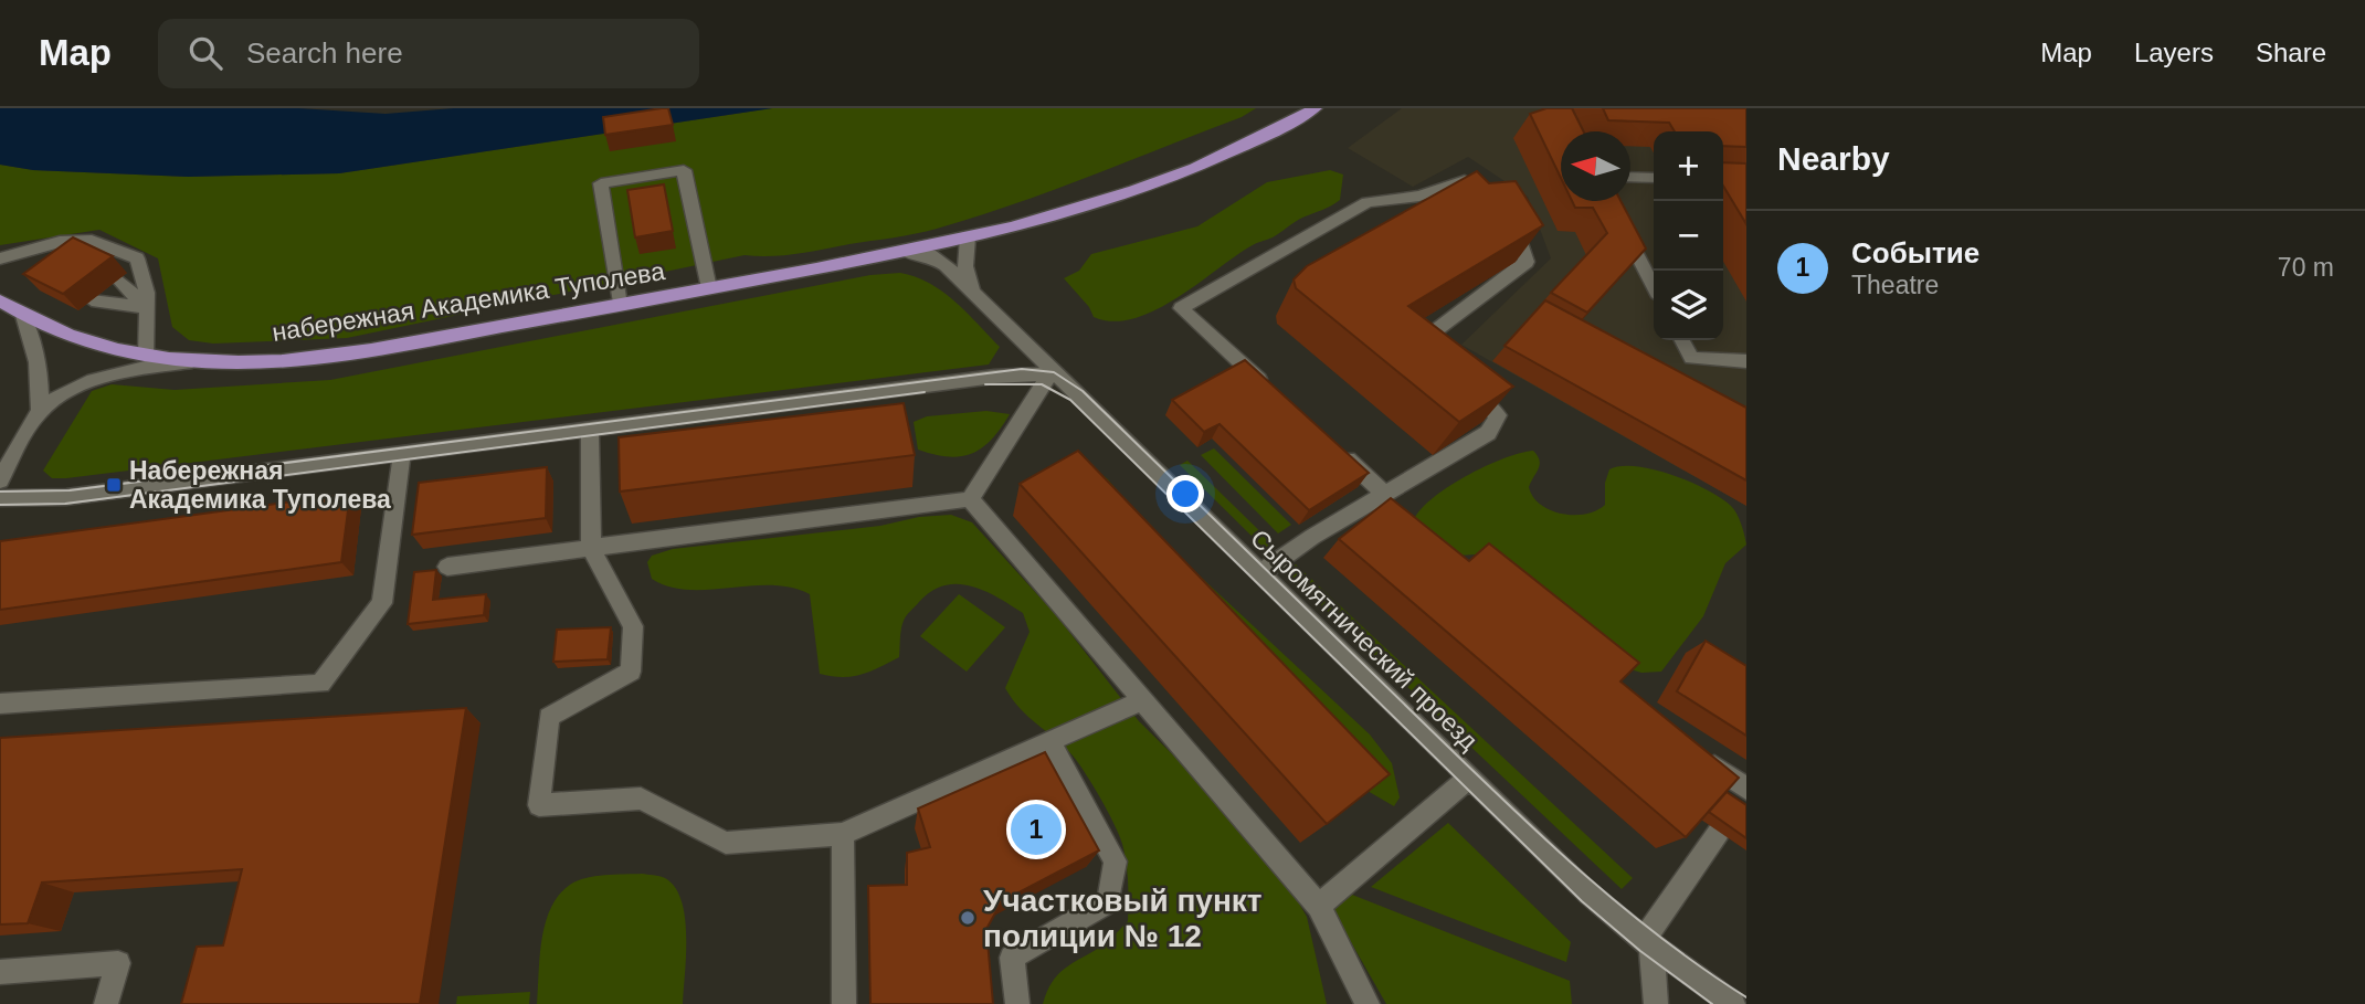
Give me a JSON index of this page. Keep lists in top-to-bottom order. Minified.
{"streets":{"main road":["набережная Академика Туполева"],"street":["Сыромятнический проезд"]},"crossings":[["набережная Академика Туполева","Сыромятнический проезд"]],"places":{"transit":["Набережная Академика Туполева"],"other":["Участковый пункт полиции № 12"]},"north":"left","page":{"header":"Map","search":"Search here","nav":["Map","Layers","Share"],"heading":"Nearby","map_buttons":["+","−"],"list":[{"mark":"1","name":"Событие","note":"Theatre","value":"70 m"}],"pins":"1"}}
